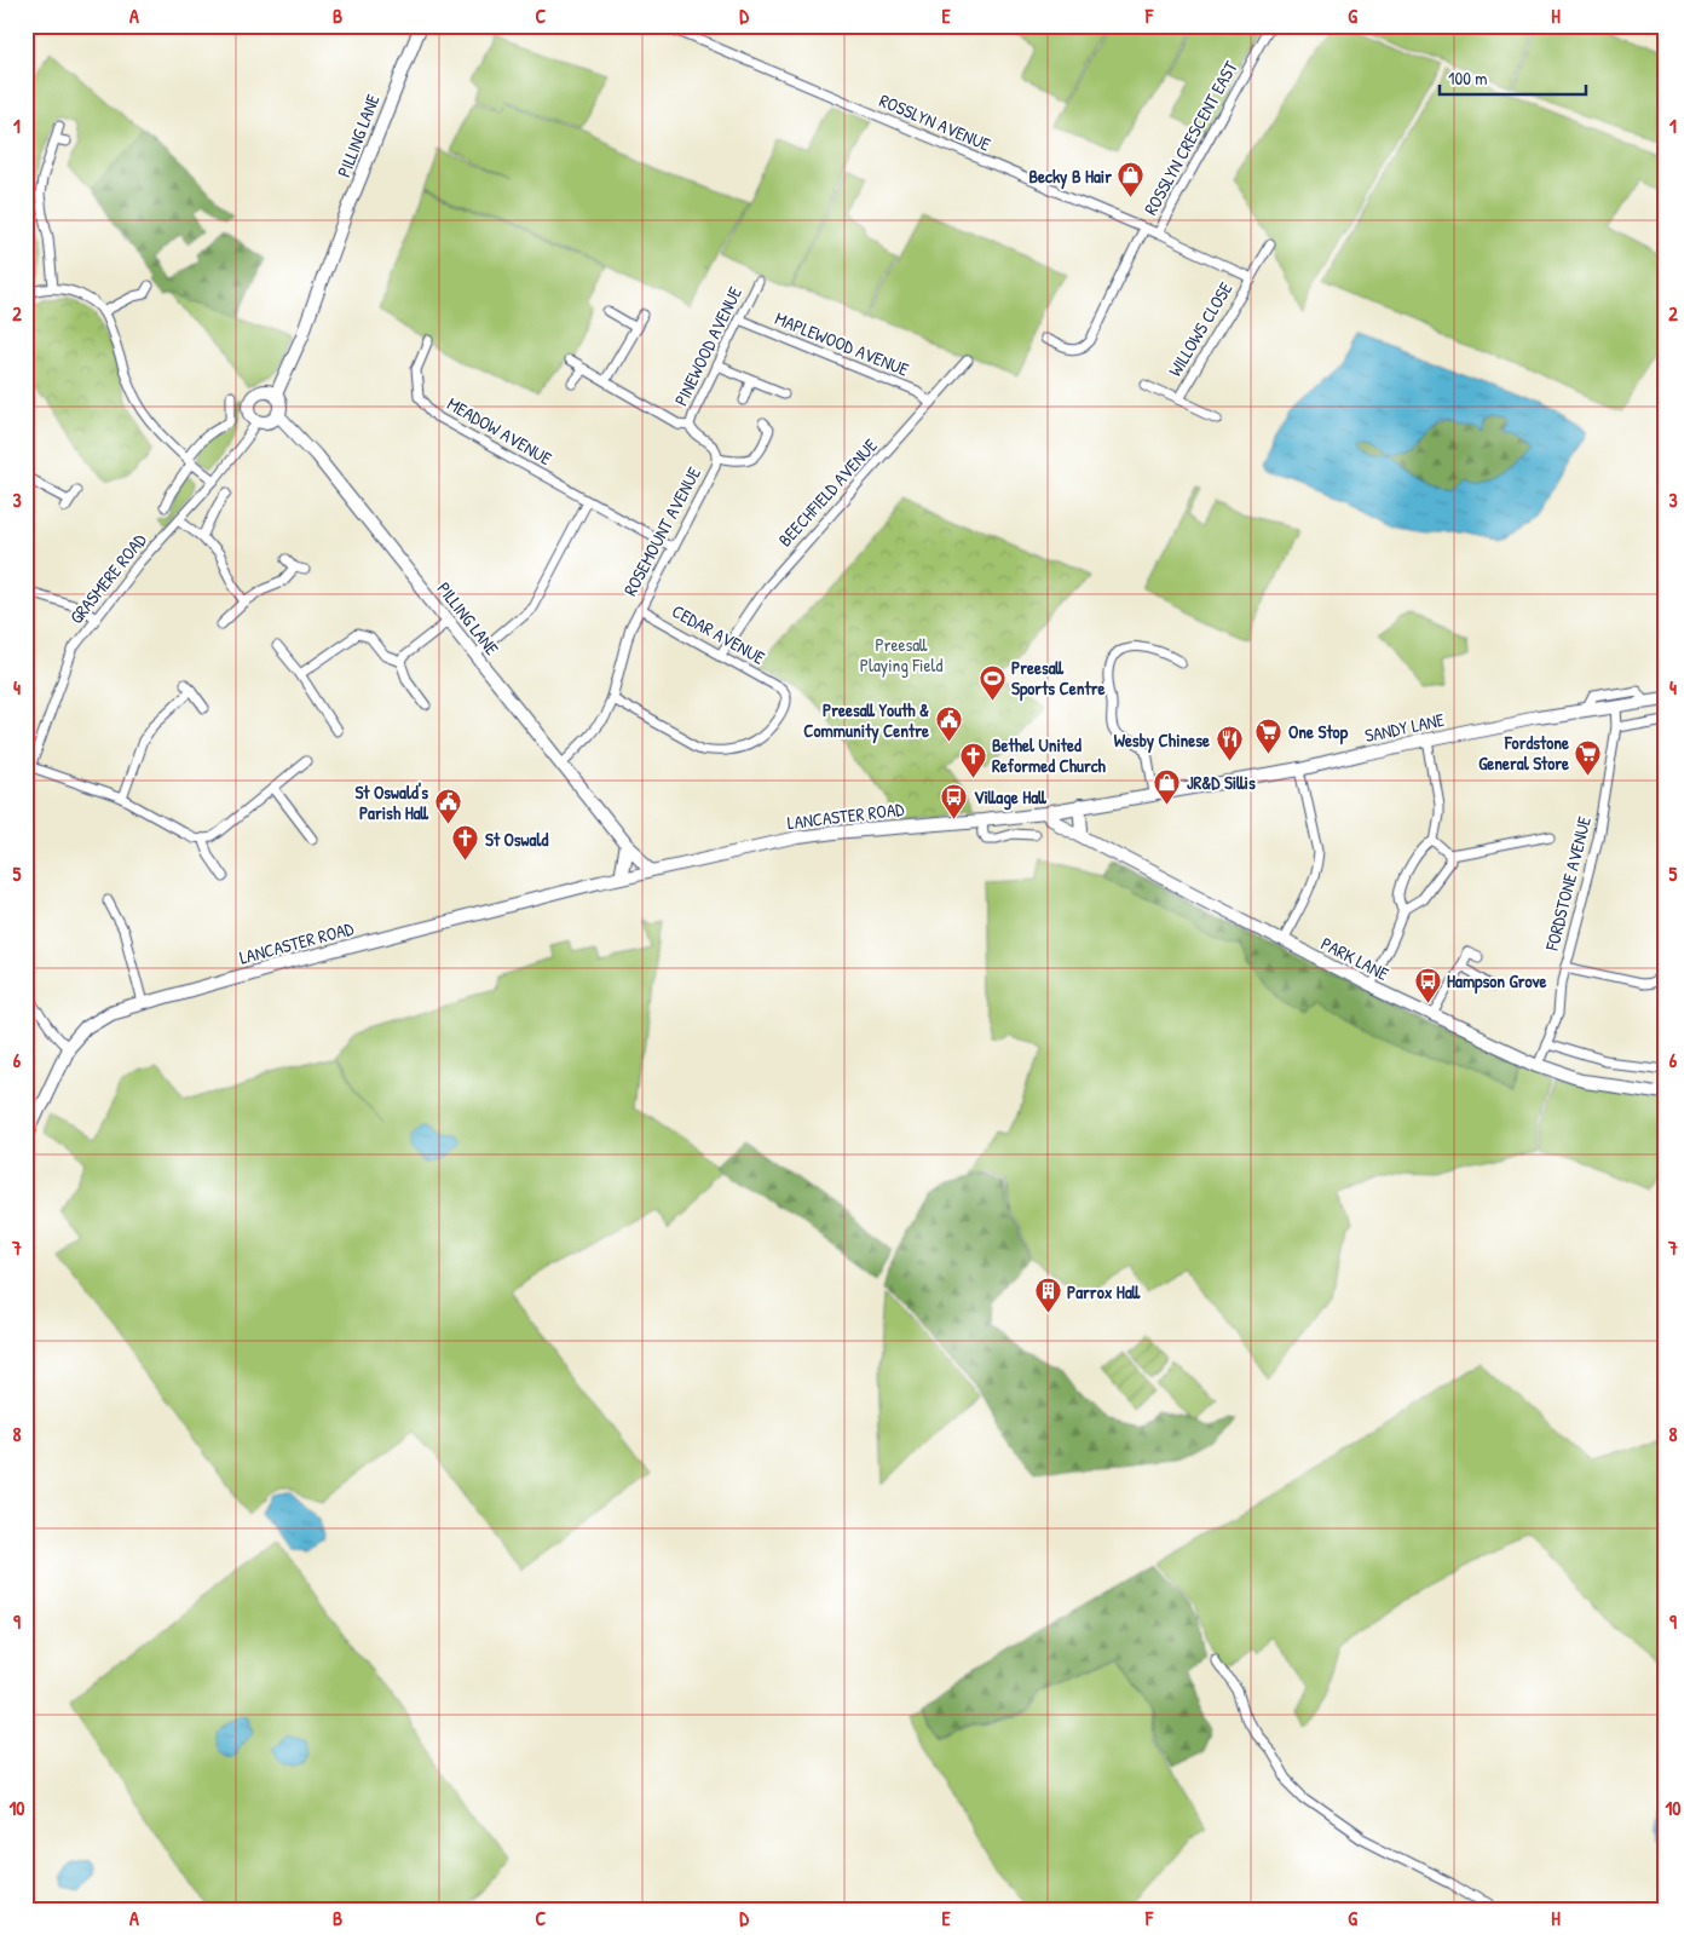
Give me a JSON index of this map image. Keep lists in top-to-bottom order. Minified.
{"streets":{"main road":["PILLING LANE","SANDY LANE","LANCASTER ROAD","PARK LANE"],"street":["ROSSLYN AVENUE","ROSSLYN CRESCENT EAST","WILLOWS CLOSE","MAPLEWOOD AVENUE","PINEWOOD AVENUE","MEADOW AVENUE","BEECHFIELD AVENUE","ROSEMOUNT AVENUE","GRASMERE ROAD","CEDAR AVENUE","FORDSTONE AVENUE"]},"crossings":[["ROSSLYN AVENUE","ROSSLYN CRESCENT EAST"],["ROSSLYN AVENUE","WILLOWS CLOSE"],["PILLING LANE","ROSEMOUNT AVENUE"],["PILLING LANE","GRASMERE ROAD"],["PILLING LANE","LANCASTER ROAD"],["MAPLEWOOD AVENUE","PINEWOOD AVENUE"],["MAPLEWOOD AVENUE","BEECHFIELD AVENUE"],["PINEWOOD AVENUE","ROSEMOUNT AVENUE"],["MEADOW AVENUE","ROSEMOUNT AVENUE"],["BEECHFIELD AVENUE","CEDAR AVENUE"],["ROSEMOUNT AVENUE","CEDAR AVENUE"],["SANDY LANE","LANCASTER ROAD"],["SANDY LANE","FORDSTONE AVENUE"],["SANDY LANE","PARK LANE"],["LANCASTER ROAD","PARK LANE"],["FORDSTONE AVENUE","PARK LANE"]],"parks":["Preesall Playing Field"],"places":{"shop":["Becky B Hair","JR&D Sillis"],"sports":["Preesall Sports Centre"],"public building":["Preesall Youth & Community Centre","St Oswald's Parish Hall"],"supermarket":["One Stop","Fordstone General Store"],"restaurant":["Wesby Chinese"],"church":["Bethel United Reformed Church","St Oswald"],"bus stop":["Village Hall","Hampson Grove"],"building":["Parrox Hall"]},"scale_bar":"100 m","grid":{"columns":["A","B","C","D","E","F","G","H"],"rows":["1","2","3","4","5","6","7","8","9","10"]}}
